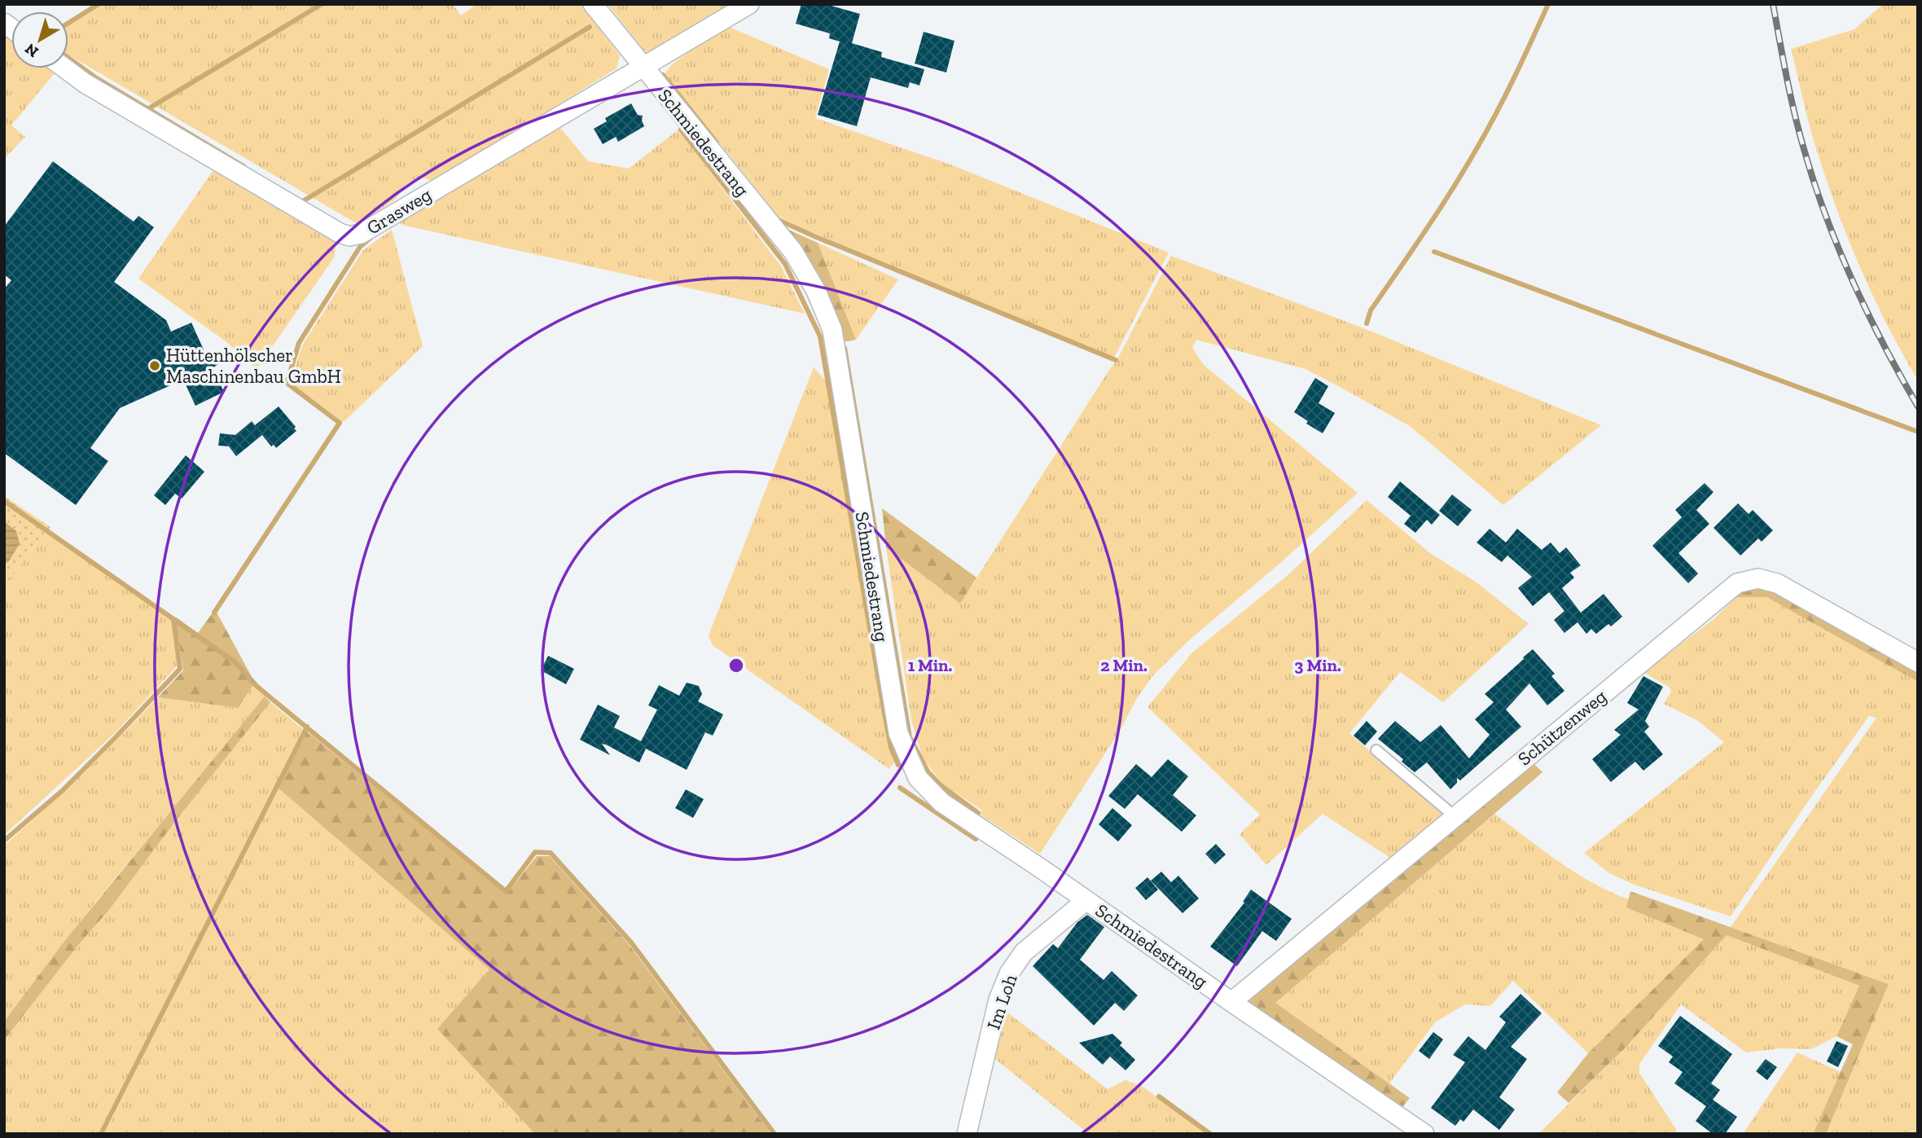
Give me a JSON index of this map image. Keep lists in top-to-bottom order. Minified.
{"streets":{"street":["Schmiedestrang","Grasweg","Schützenweg","Im Loh"]},"crossings":[["Schmiedestrang","Grasweg"],["Schmiedestrang","Schützenweg"],["Schmiedestrang","Im Loh"]],"places":["Hüttenhölscher Maschinenbau GmbH"],"north":"bottom left","rings":["1 Min.","2 Min.","3 Min."]}
